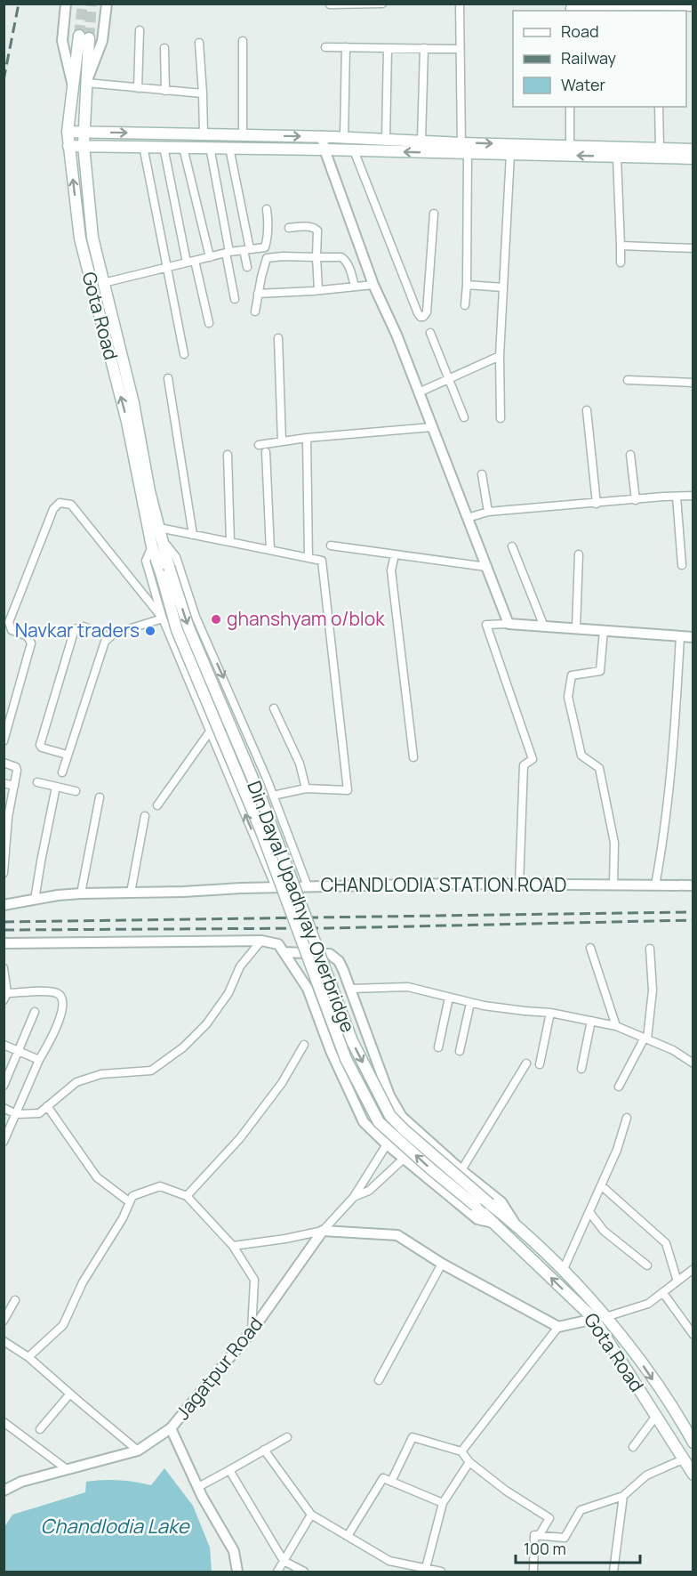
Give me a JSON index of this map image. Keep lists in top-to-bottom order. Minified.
{"streets":{"main road":["Gota Road","Din Dayal Upadhyay Overbridge"],"street":["CHANDLODIA STATION ROAD","Jagatpur Road"]},"crossings":[["Gota Road","Din Dayal Upadhyay Overbridge"]],"water":["Chandlodia Lake"],"places":["ghanshyam o/blok","Navkar traders"],"legend":["Road","Railway","Water"],"scale_bar":"100 m"}
